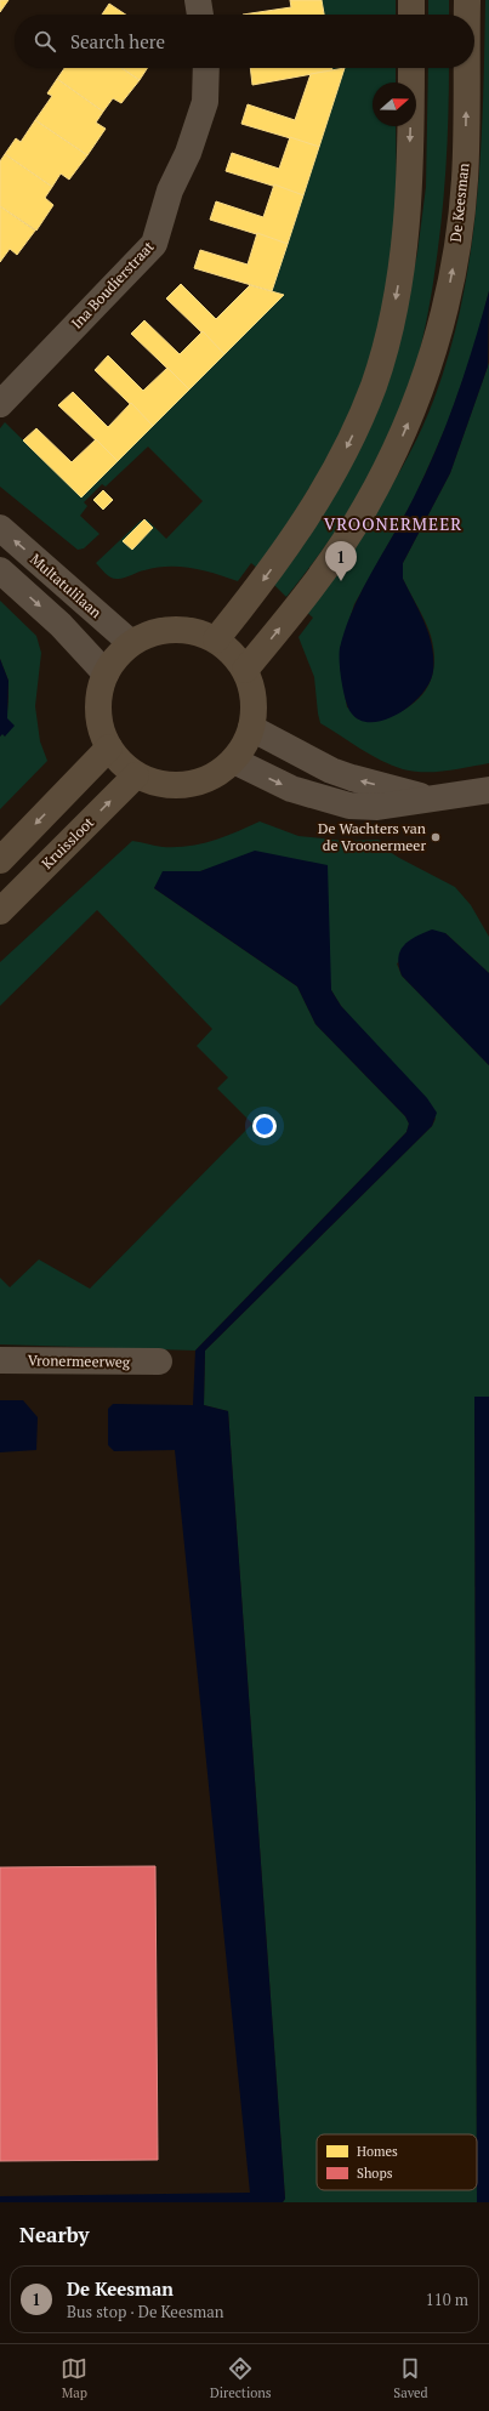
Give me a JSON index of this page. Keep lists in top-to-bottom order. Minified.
{"streets":{"street":["De Keesman","Ina Boudierstraat","Multatulilaan","Kruissloot","Vronermeerweg"]},"crossings":[["De Keesman","Multatulilaan"],["De Keesman","Kruissloot"],["Multatulilaan","Kruissloot"]],"districts":["VROONERMEER"],"places":["De Wachters van de Vroonermeer"],"legend":["Homes","Shops"],"north":"right","page":{"search":"Search here","pins":"1","heading":"Nearby","list":[{"mark":"1","name":"De Keesman","note":"Bus stop · De Keesman","value":"110 m"}],"nav":["Map","Directions","Saved"]}}
